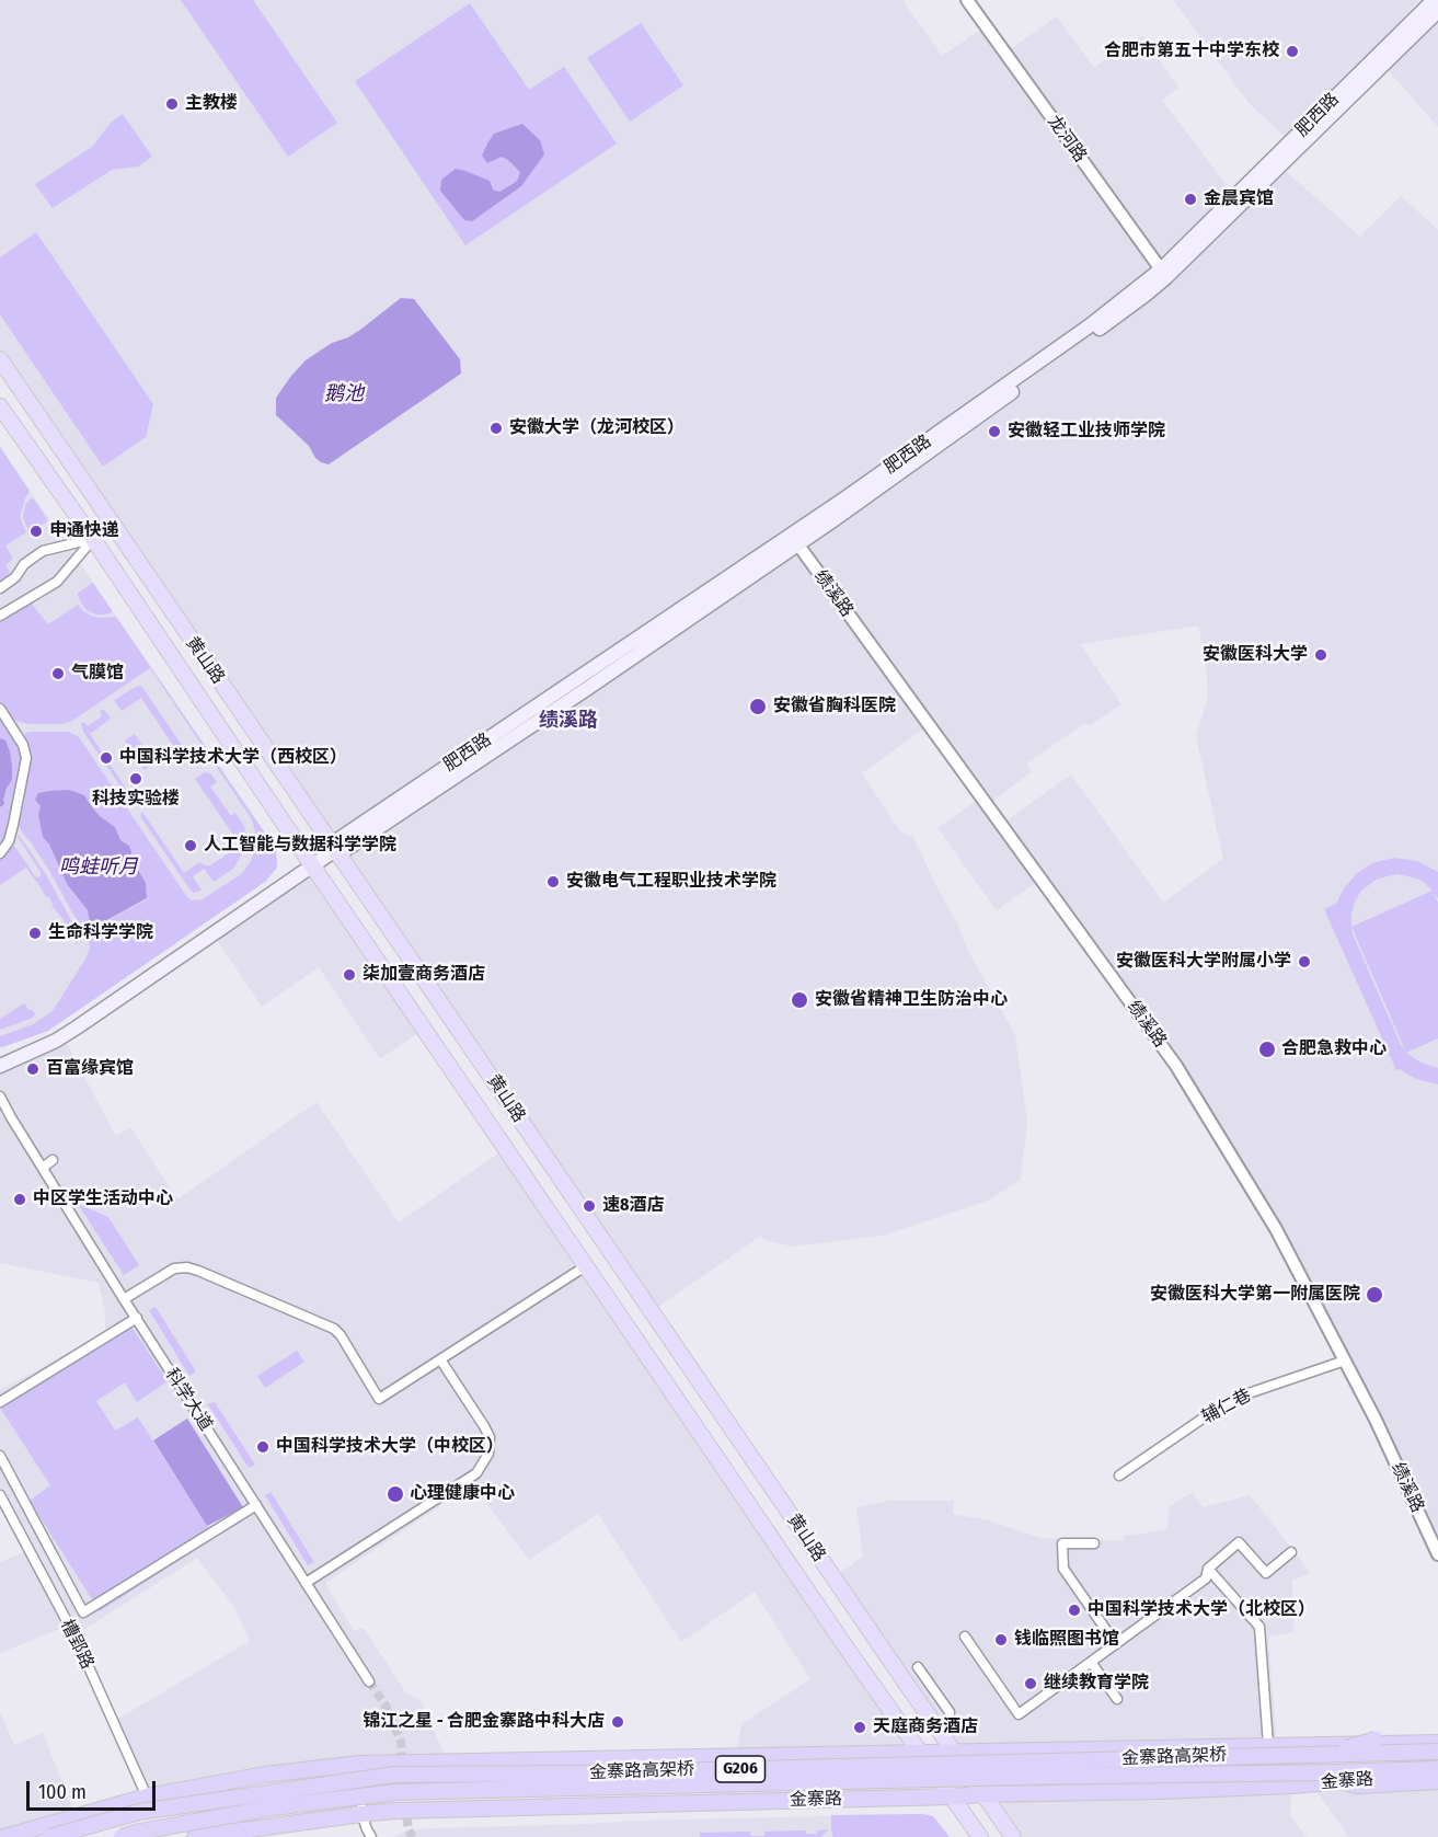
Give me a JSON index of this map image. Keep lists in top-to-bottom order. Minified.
{"streets":{"highway":["金寨路高架桥","G206","金寨路"],"main road":["肥西路","黄山路"],"street":["龙河路","绩溪路","科学大道","辅仁巷","槽郢路"]},"crossings":[["肥西路","龙河路"],["肥西路","绩溪路"],["肥西路","黄山路"],["绩溪路","辅仁巷"],["黄山路","金寨路"]],"districts":["绩溪路"],"water":["鹅池","鸣蛙听月"],"places":["合肥市第五十中学东校","主教楼","金晨宾馆","安徽大学（龙河校区）","安徽轻工业技师学院","申通快递","安徽医科大学","气膜馆","安徽省胸科医院","中国科学技术大学（西校区）","科技实验楼","人工智能与数据科学学院","安徽电气工程职业技术学院","生命科学学院","安徽医科大学附属小学","柒加壹商务酒店","安徽省精神卫生防治中心","合肥急救中心","百富缘宾馆","中区学生活动中心","速8酒店","安徽医科大学第一附属医院","中国科学技术大学（中校区）","心理健康中心","中国科学技术大学（北校区）","钱临照图书馆","继续教育学院","锦江之星 - 合肥金寨路中科大店","天庭商务酒店"],"scale_bar":"100 m"}
